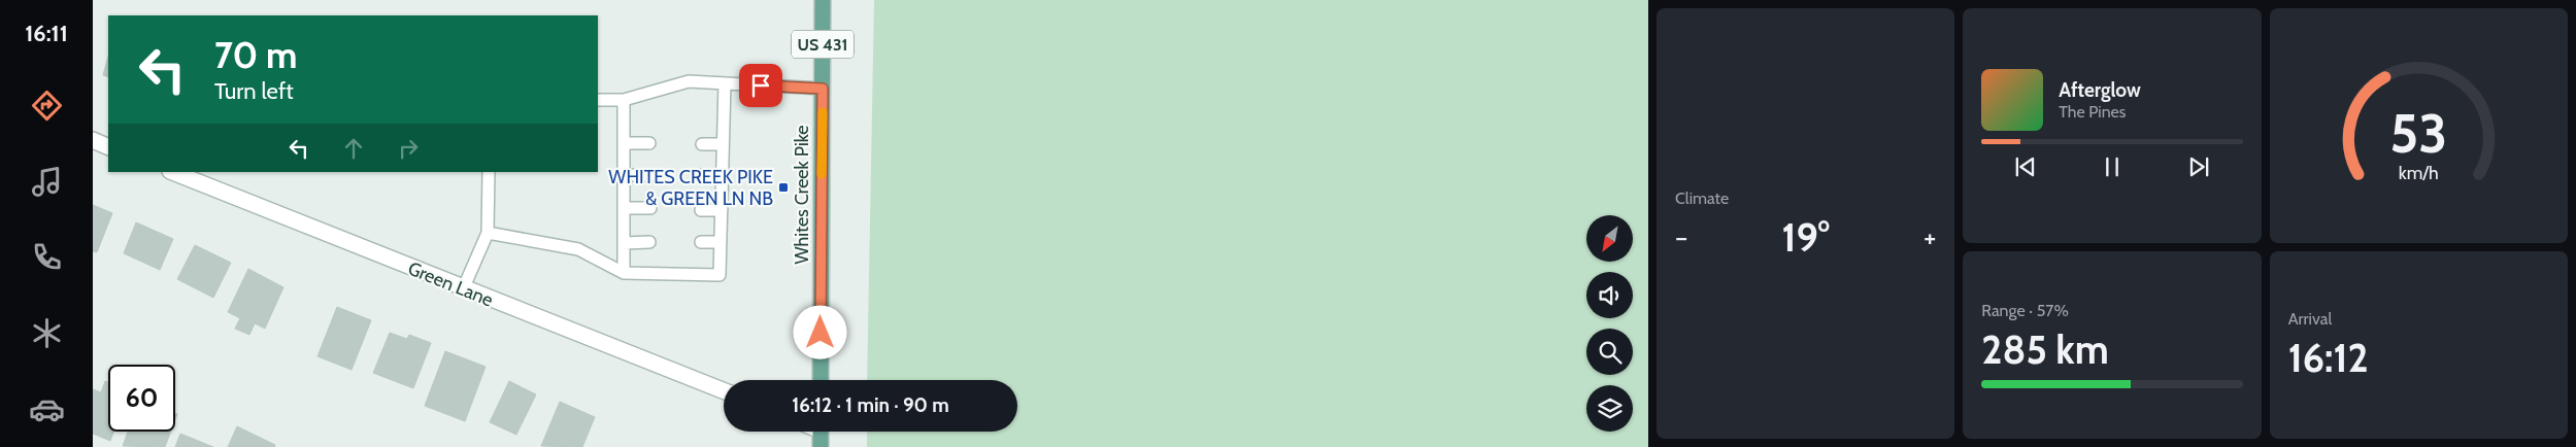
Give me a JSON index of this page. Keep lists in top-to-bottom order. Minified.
{"streets":{"main road":["US 431","Whites Creek Pike"],"street":["Green Lane"]},"places":{"transit":["WHITES CREEK PIKE & GREEN LN NB"]},"north":"bottom left","page":{"tabs":"16:11","tile":["Climate",["Range · 57%","285 km"],["Arrival","16:12"]],"turn":["70 m","Turn left"],"song":["Afterglow","The Pines"],"heat":["−","19°","+"],"limit":"60","trip":"16:12 · 1 min · 90 m","gauge":["53","km/h"]}}
